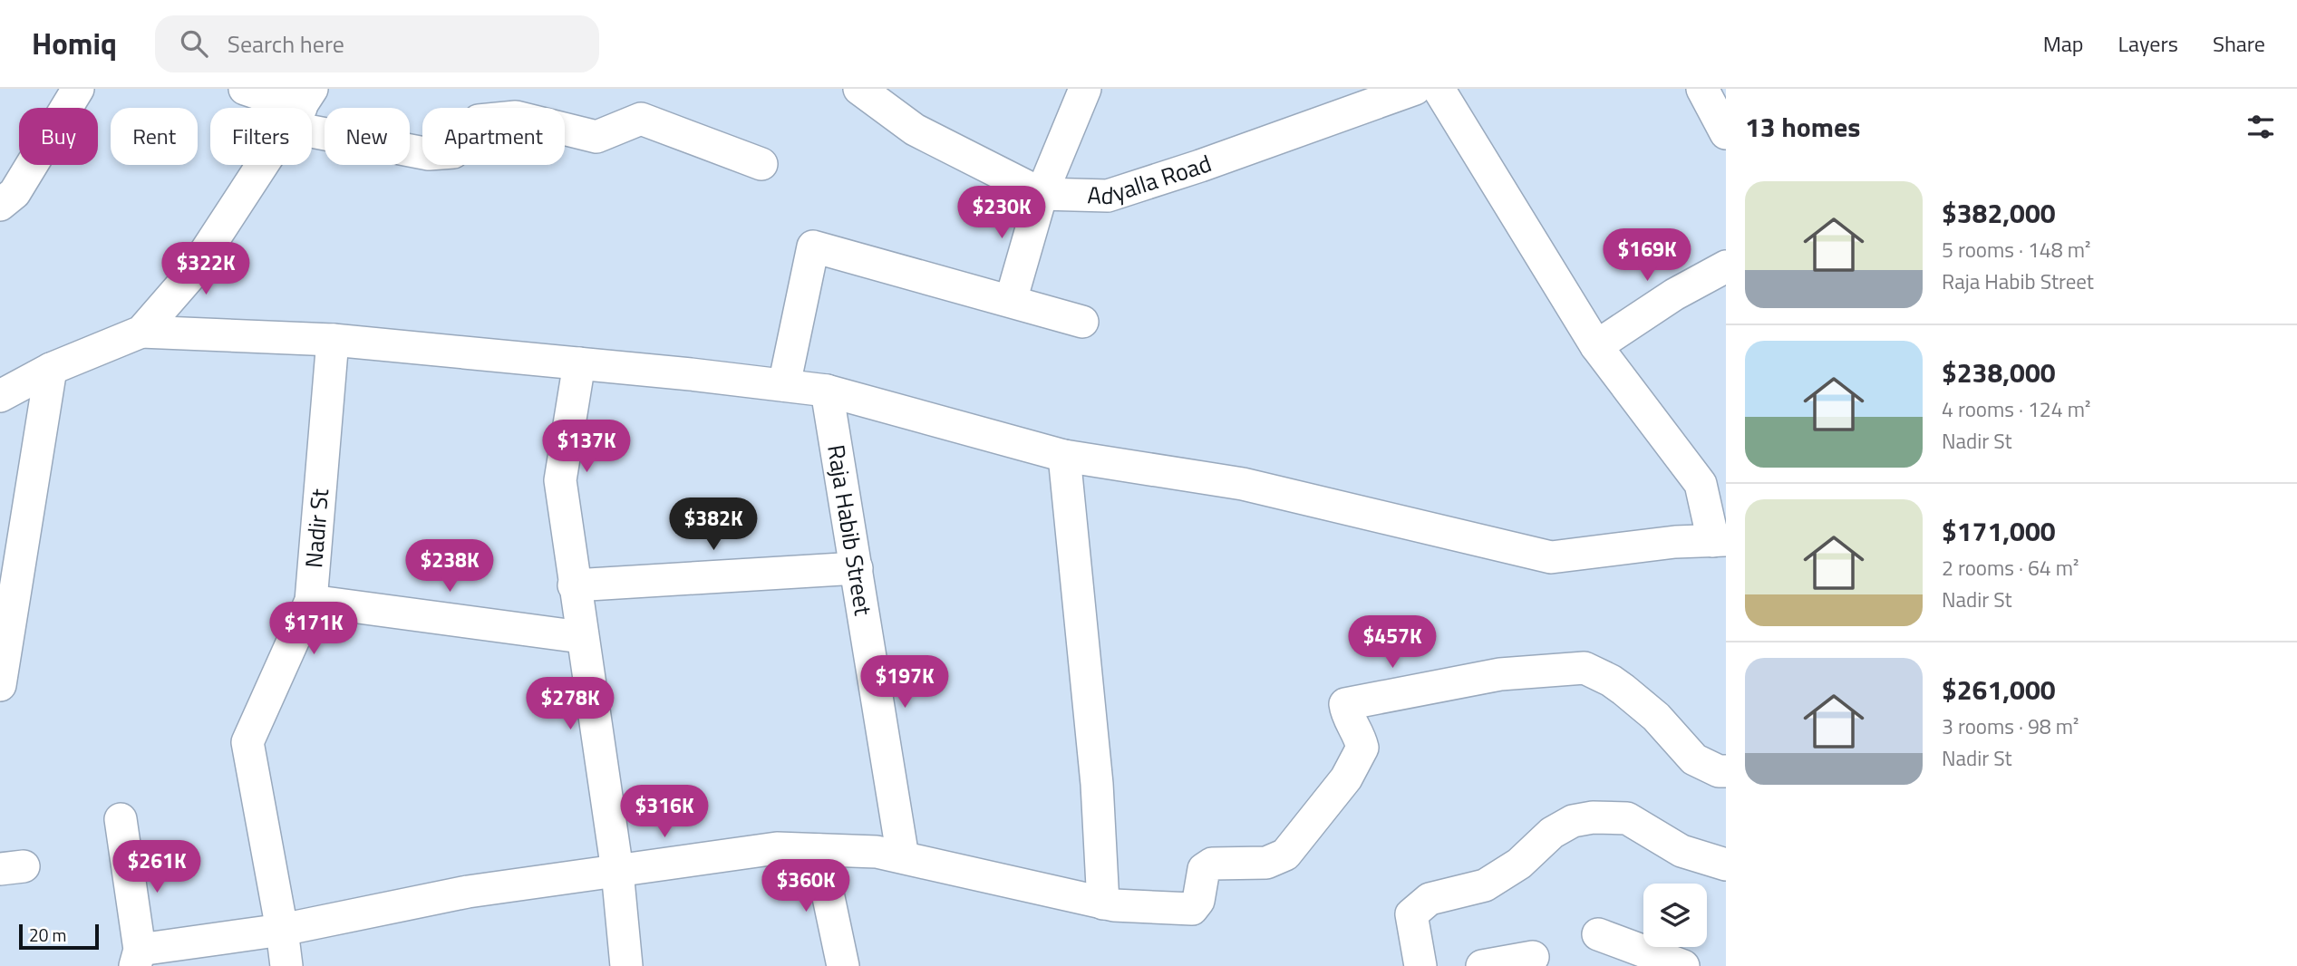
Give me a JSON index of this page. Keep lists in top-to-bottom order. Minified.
{"streets":{"street":["Adyalla Road","Nadir St","Raja Habib Street"]},"scale_bar":"20 m","page":{"header":"Homiq","search":"Search here","nav":["Map","Layers","Share"],"heading":"13 homes","chip":["Buy","Rent","Filters","New","Apartment"],"list":[{"name":"$382,000","note":"5 rooms · 148 m² · Raja Habib Street"},{"name":"$238,000","note":"4 rooms · 124 m² · Nadir St"},{"name":"$171,000","note":"2 rooms · 64 m² · Nadir St"},{"name":"$261,000","note":"3 rooms · 98 m² · Nadir St"}],"price":["$230K","$169K","$322K","$137K","$382K","$238K","$171K","$457K","$197K","$278K","$316K","$261K","$360K"],"scale":"20 m"}}
